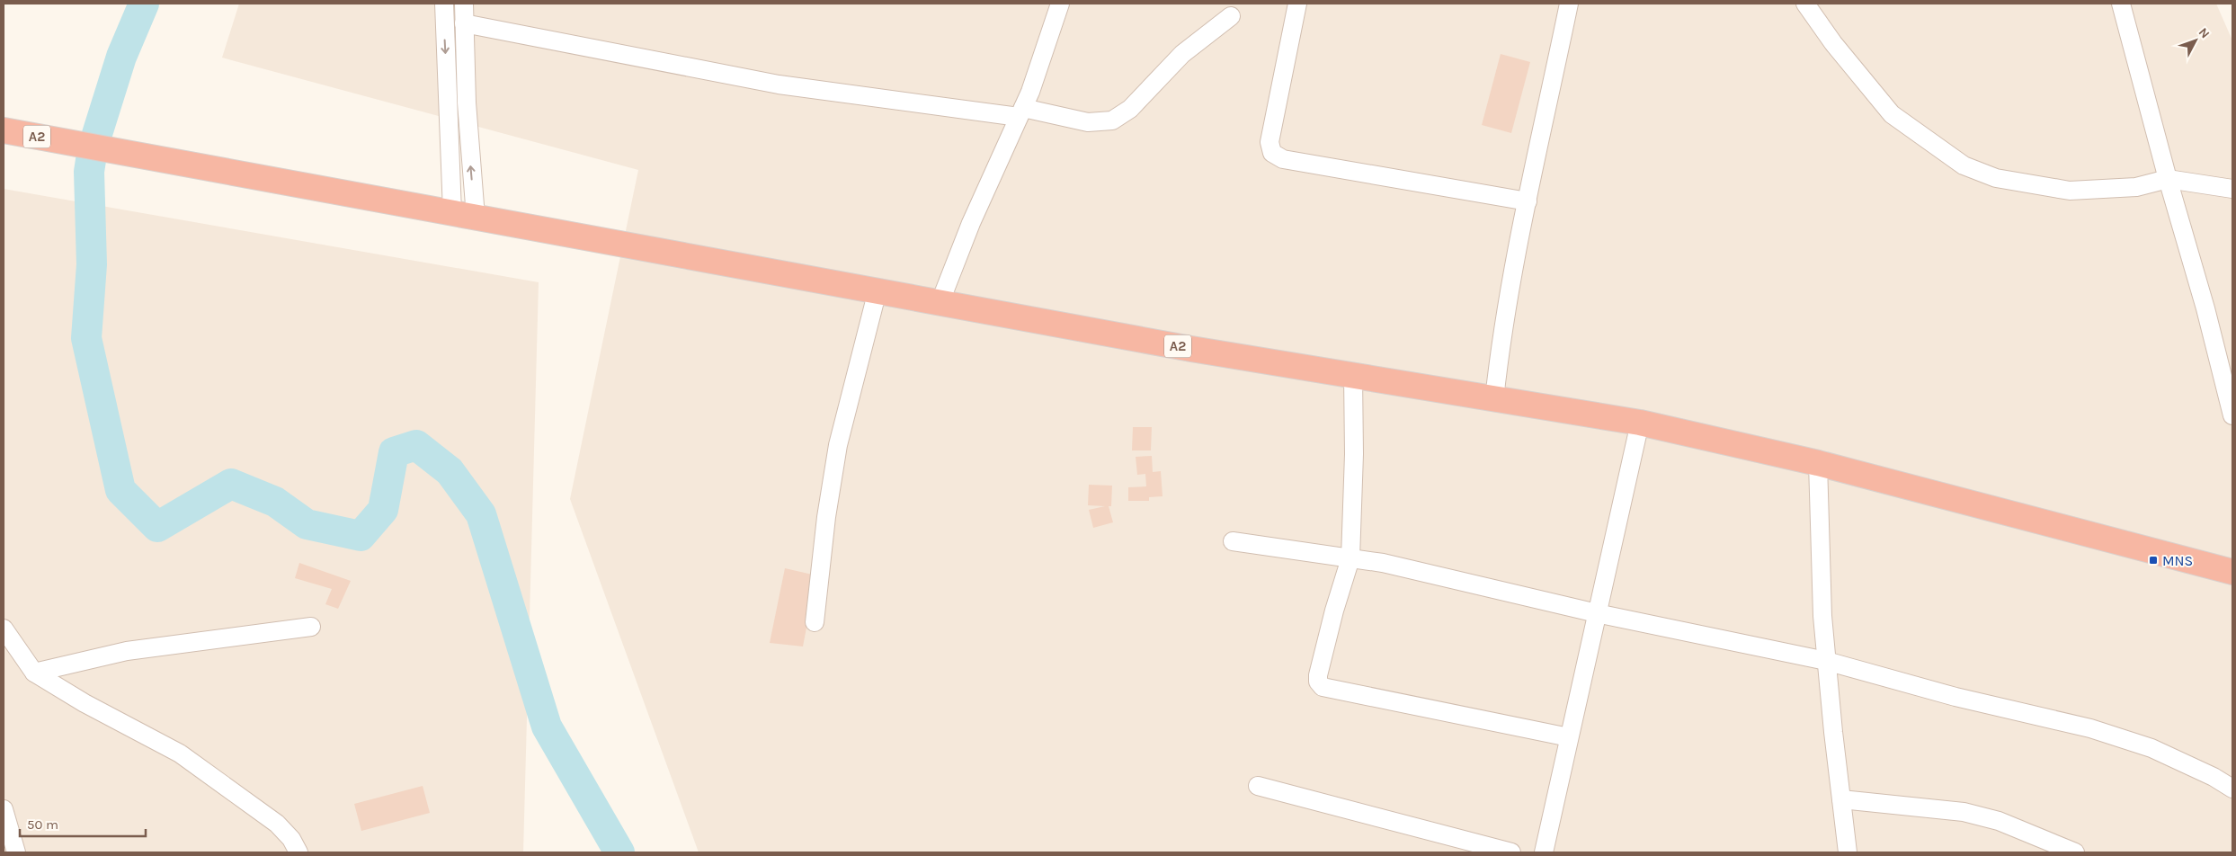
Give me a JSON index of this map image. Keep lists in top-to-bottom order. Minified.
{"streets":{"highway":["A2"]},"places":{"transit":["MNS"]},"scale_bar":"50 m","north":"top right"}
